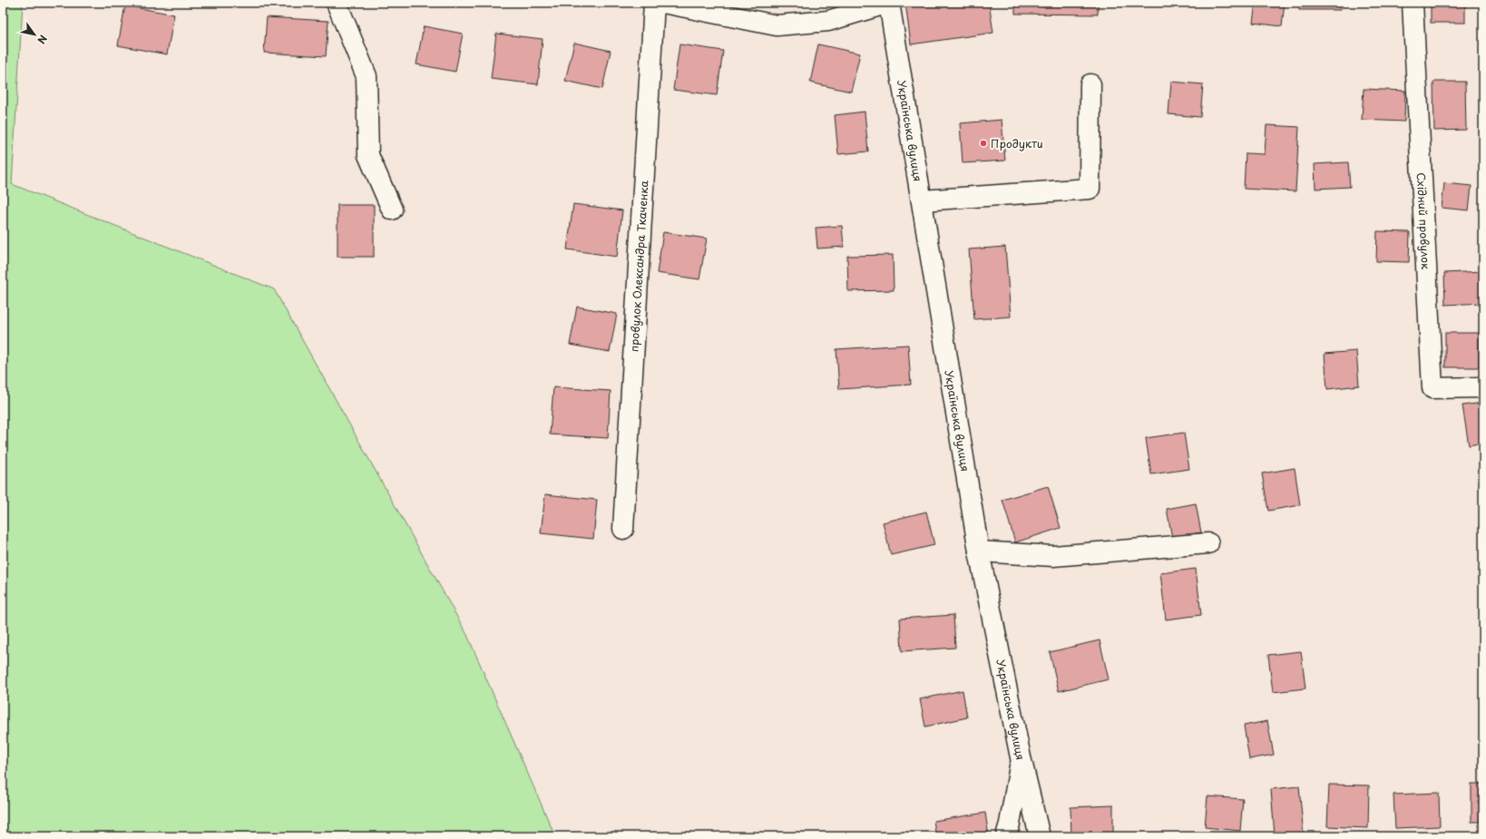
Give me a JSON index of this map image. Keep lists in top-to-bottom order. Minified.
{"streets":{"street":["Українська вулиця","Східний провулок","провулок Олександра Ткаченка"]},"places":["Продукти"],"north":"bottom right"}
